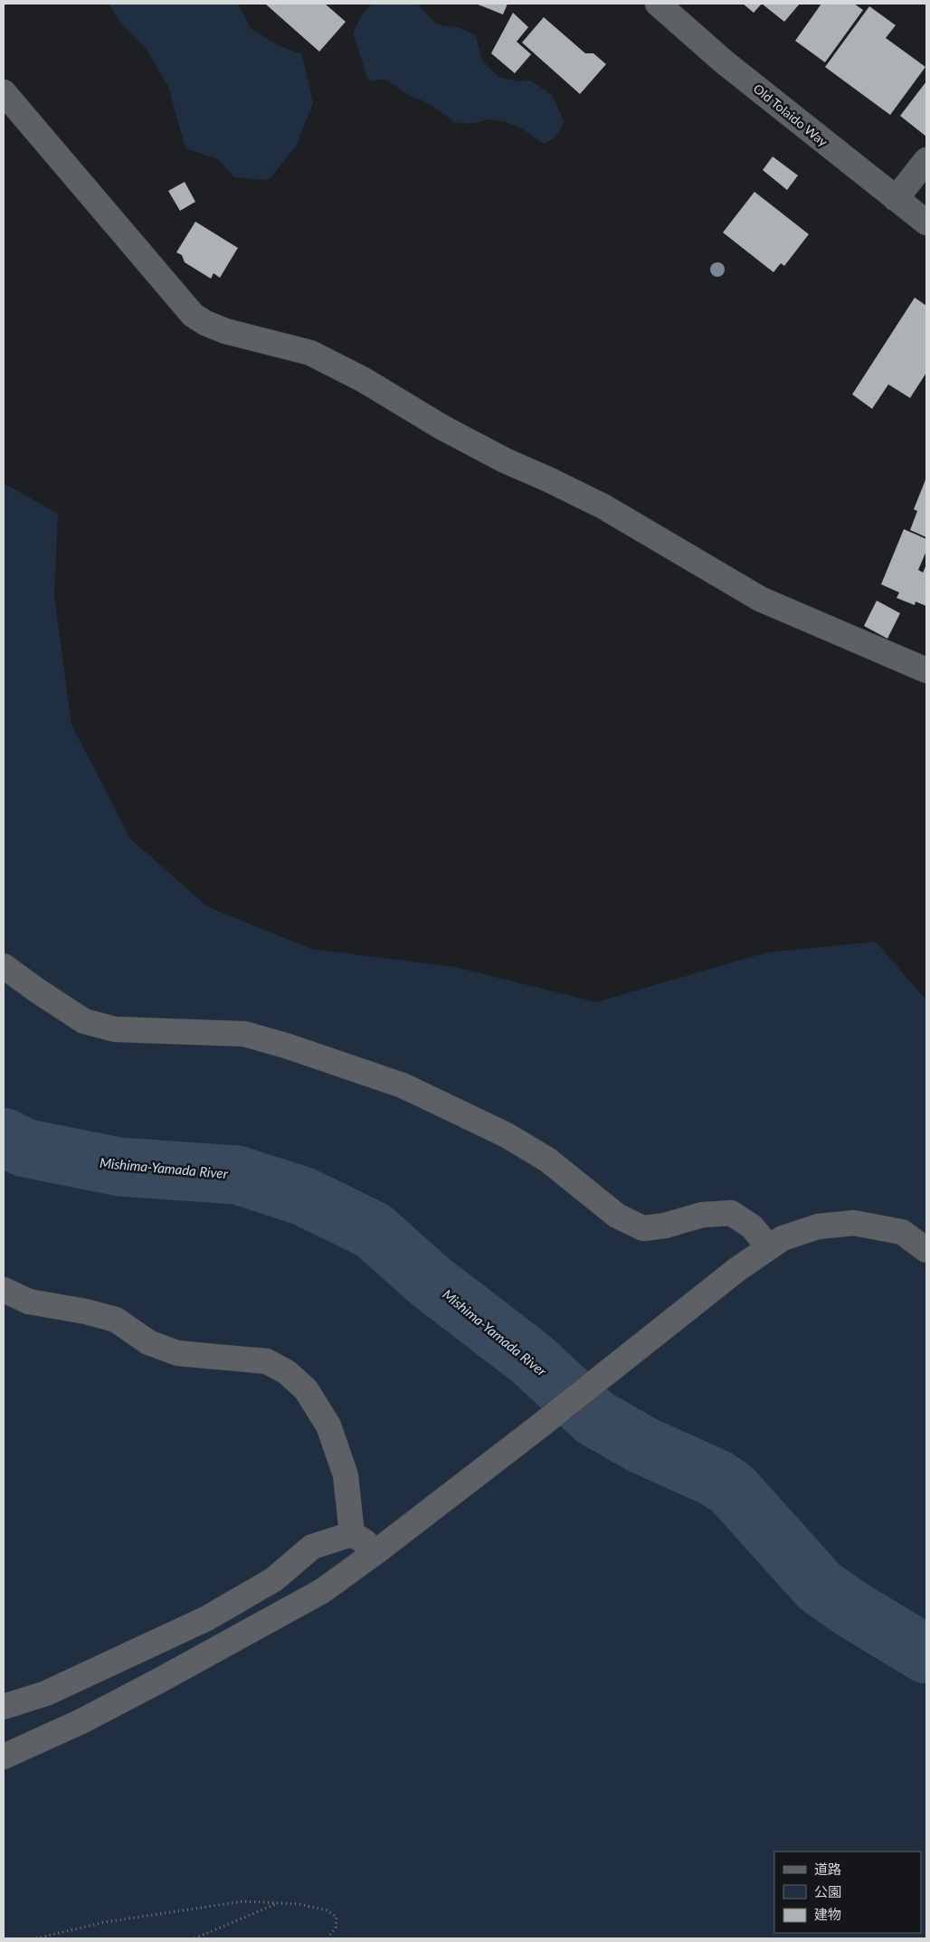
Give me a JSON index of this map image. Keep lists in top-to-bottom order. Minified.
{"streets":{"street":["Old Tolaido Way"]},"water":["Mishima-Yamada River"],"legend":["道路","公園","建物"]}
